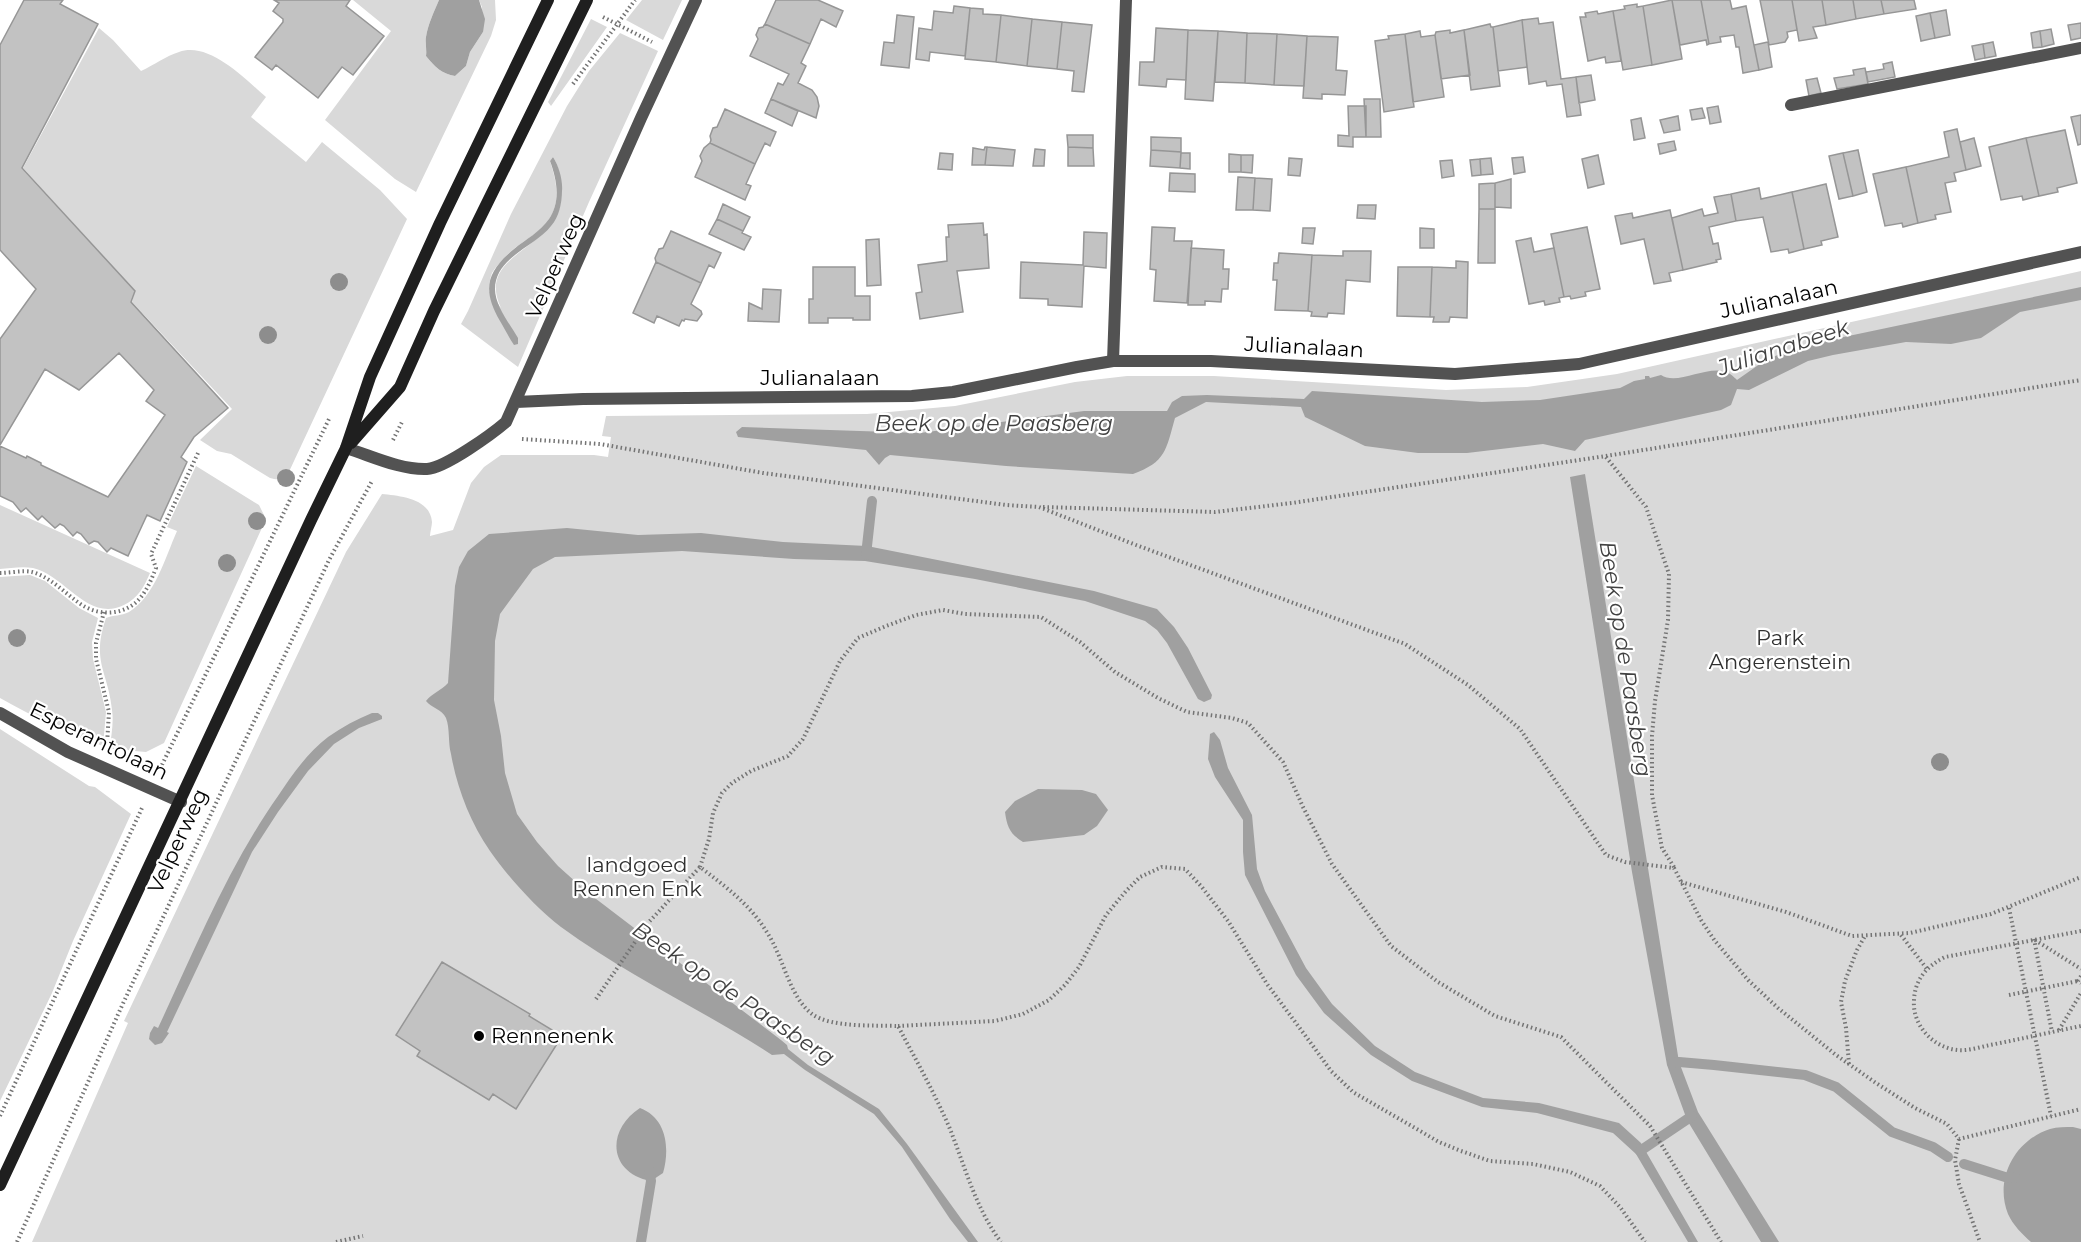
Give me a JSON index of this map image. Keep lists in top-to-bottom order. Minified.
{"streets":{"main road":["Velperweg"],"street":["Julianalaan","Esperantolaan"]},"crossings":[["Velperweg","Julianalaan"],["Velperweg","Esperantolaan"]],"water":["Julianabeek","Beek op de Paasberg"],"parks":["Park Angerenstein","landgoed Rennen Enk"],"places":["Rennenenk"]}
